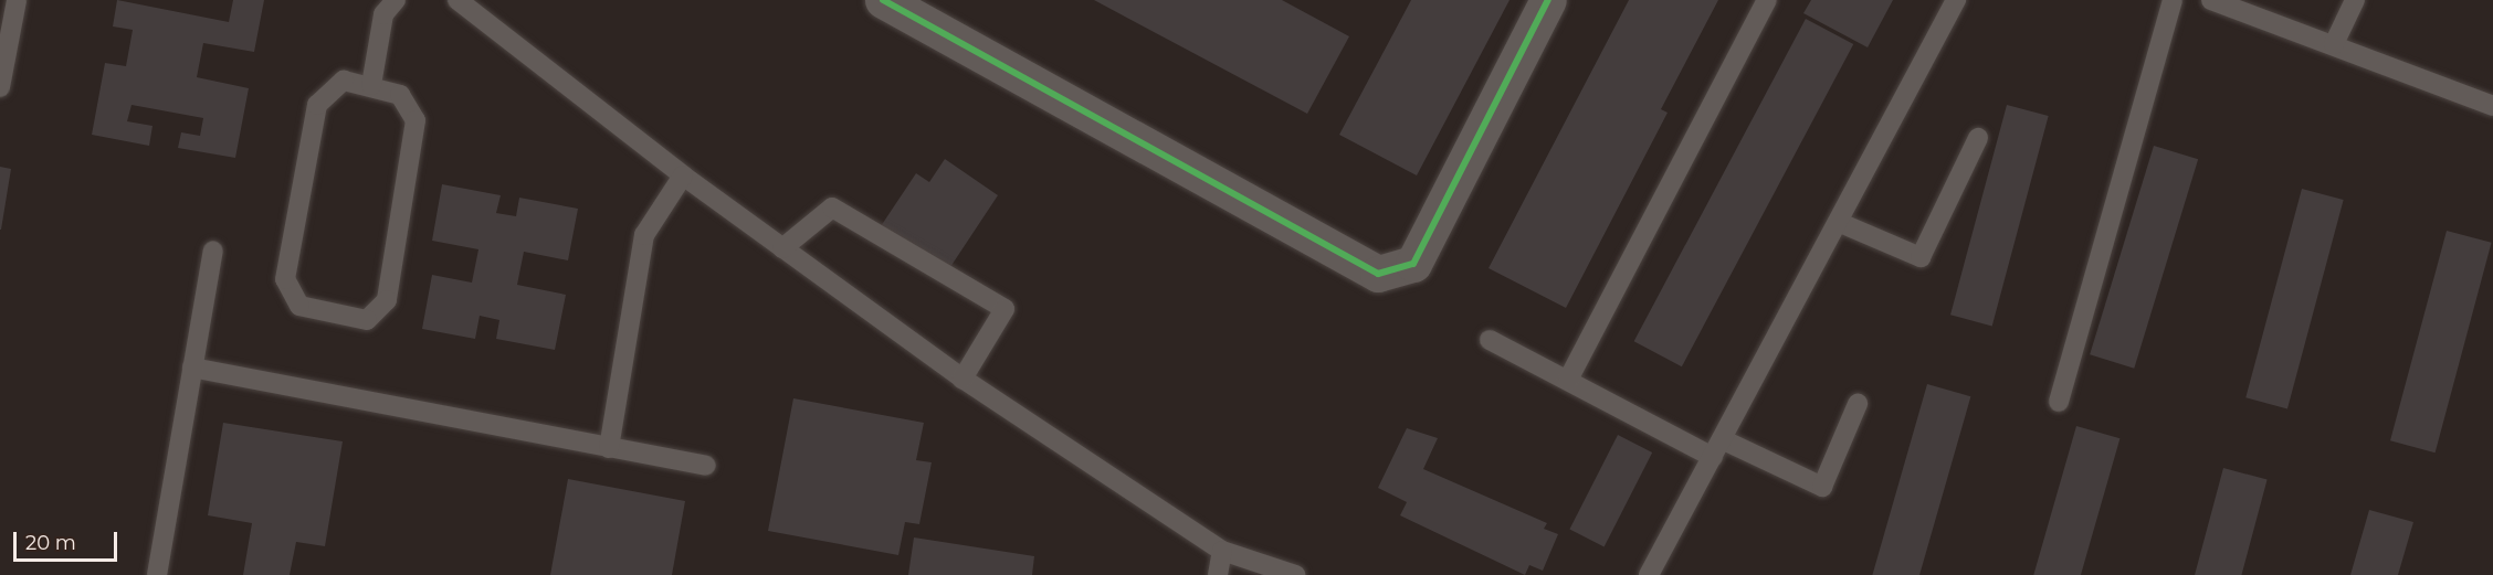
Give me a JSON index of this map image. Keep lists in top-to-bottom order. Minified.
{"scale_bar":"20 m"}
